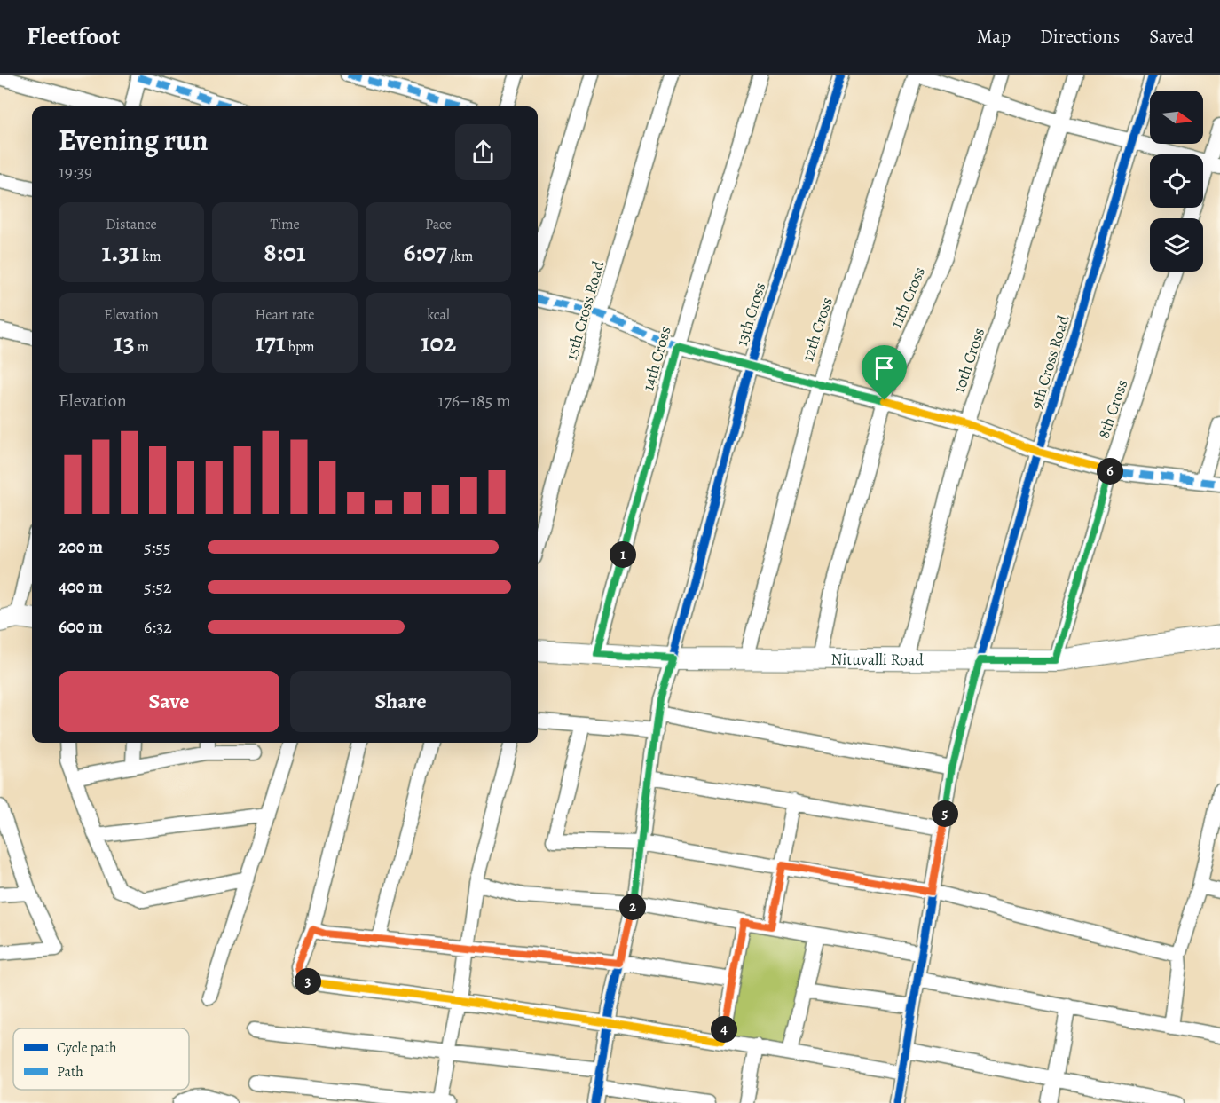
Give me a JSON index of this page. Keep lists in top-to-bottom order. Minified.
{"streets":{"street":["11th Cross","15th Cross Road","13th Cross","12th Cross","14th Cross","10th Cross","9th Cross Road","8th Cross","Nituvalli Road"]},"crossings":[["11th Cross","Nituvalli Road"],["13th Cross","Nituvalli Road"],["12th Cross","Nituvalli Road"],["14th Cross","Nituvalli Road"],["10th Cross","Nituvalli Road"],["9th Cross Road","Nituvalli Road"],["8th Cross","Nituvalli Road"]],"legend":["Cycle path","Path"],"north":"right","page":{"header":"Fleetfoot","nav":["Map","Directions","Saved"],"heading":["Evening run","19:39"],"stats":[["Distance","1.31 km"],["Time","8:01"],["Pace","6:07 /km"],["Elevation","13 m"],["Heart rate","171 bpm"],["kcal","102"]],"chart":["Elevation","176–185 m"],"pins":["6","1","5","2","3","4"],"list":[{"name":"200 m","note":"5:55"},{"name":"400 m","note":"5:52"},{"name":"600 m","note":"6:32"}],"buttons":["Save","Share"]}}
